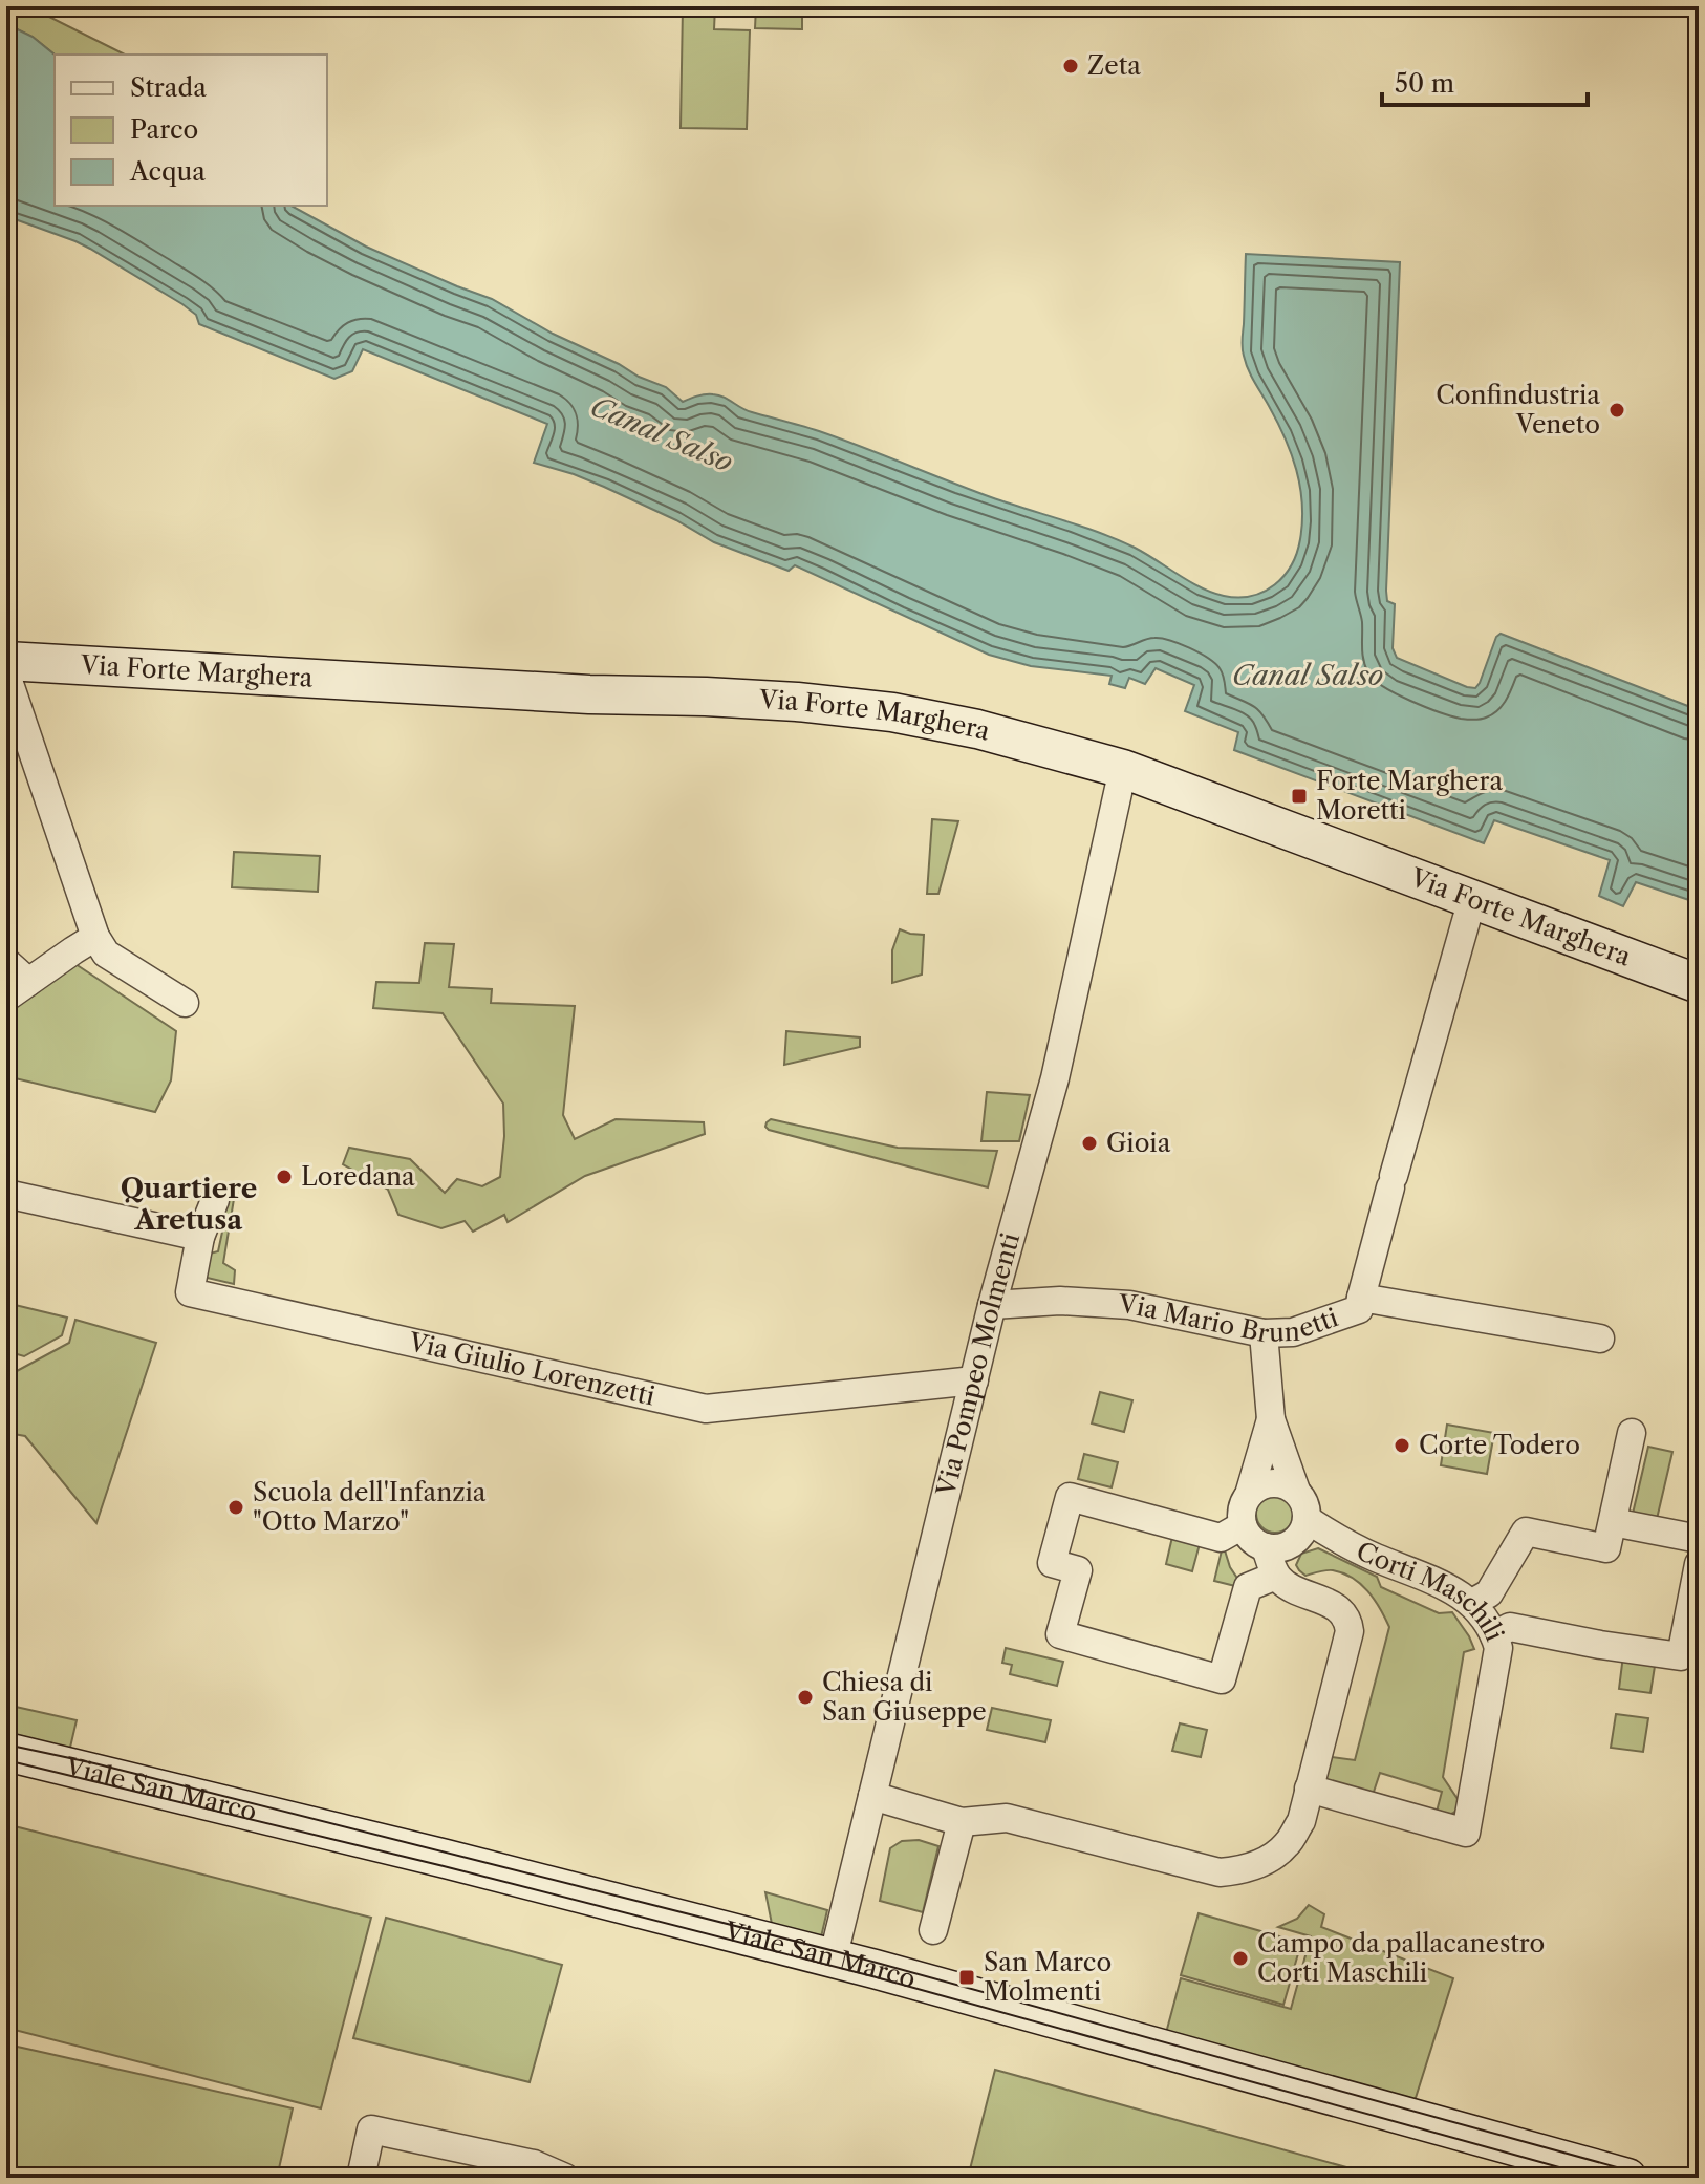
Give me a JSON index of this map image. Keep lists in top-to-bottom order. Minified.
{"streets":{"street":["Via Forte Marghera","Via Mario Brunetti","Via Pompeo Molmenti","Via Giulio Lorenzetti","Corti Maschili","Viale San Marco"]},"crossings":[["Via Forte Marghera","Via Pompeo Molmenti"],["Via Mario Brunetti","Via Pompeo Molmenti"],["Via Pompeo Molmenti","Via Giulio Lorenzetti"],["Via Pompeo Molmenti","Viale San Marco"]],"districts":["Quartiere Aretusa"],"water":["Canal Salso"],"places":{"other":["Zeta","Confindustria Veneto","Gioia","Loredana","Corte Todero","Scuola dell'Infanzia \"Otto Marzo\"","Chiesa di San Giuseppe","Campo da pallacanestro Corti Maschili"],"transit":["Forte Marghera Moretti","San Marco Molmenti"]},"legend":["Strada","Parco","Acqua"],"scale_bar":"50 m"}
